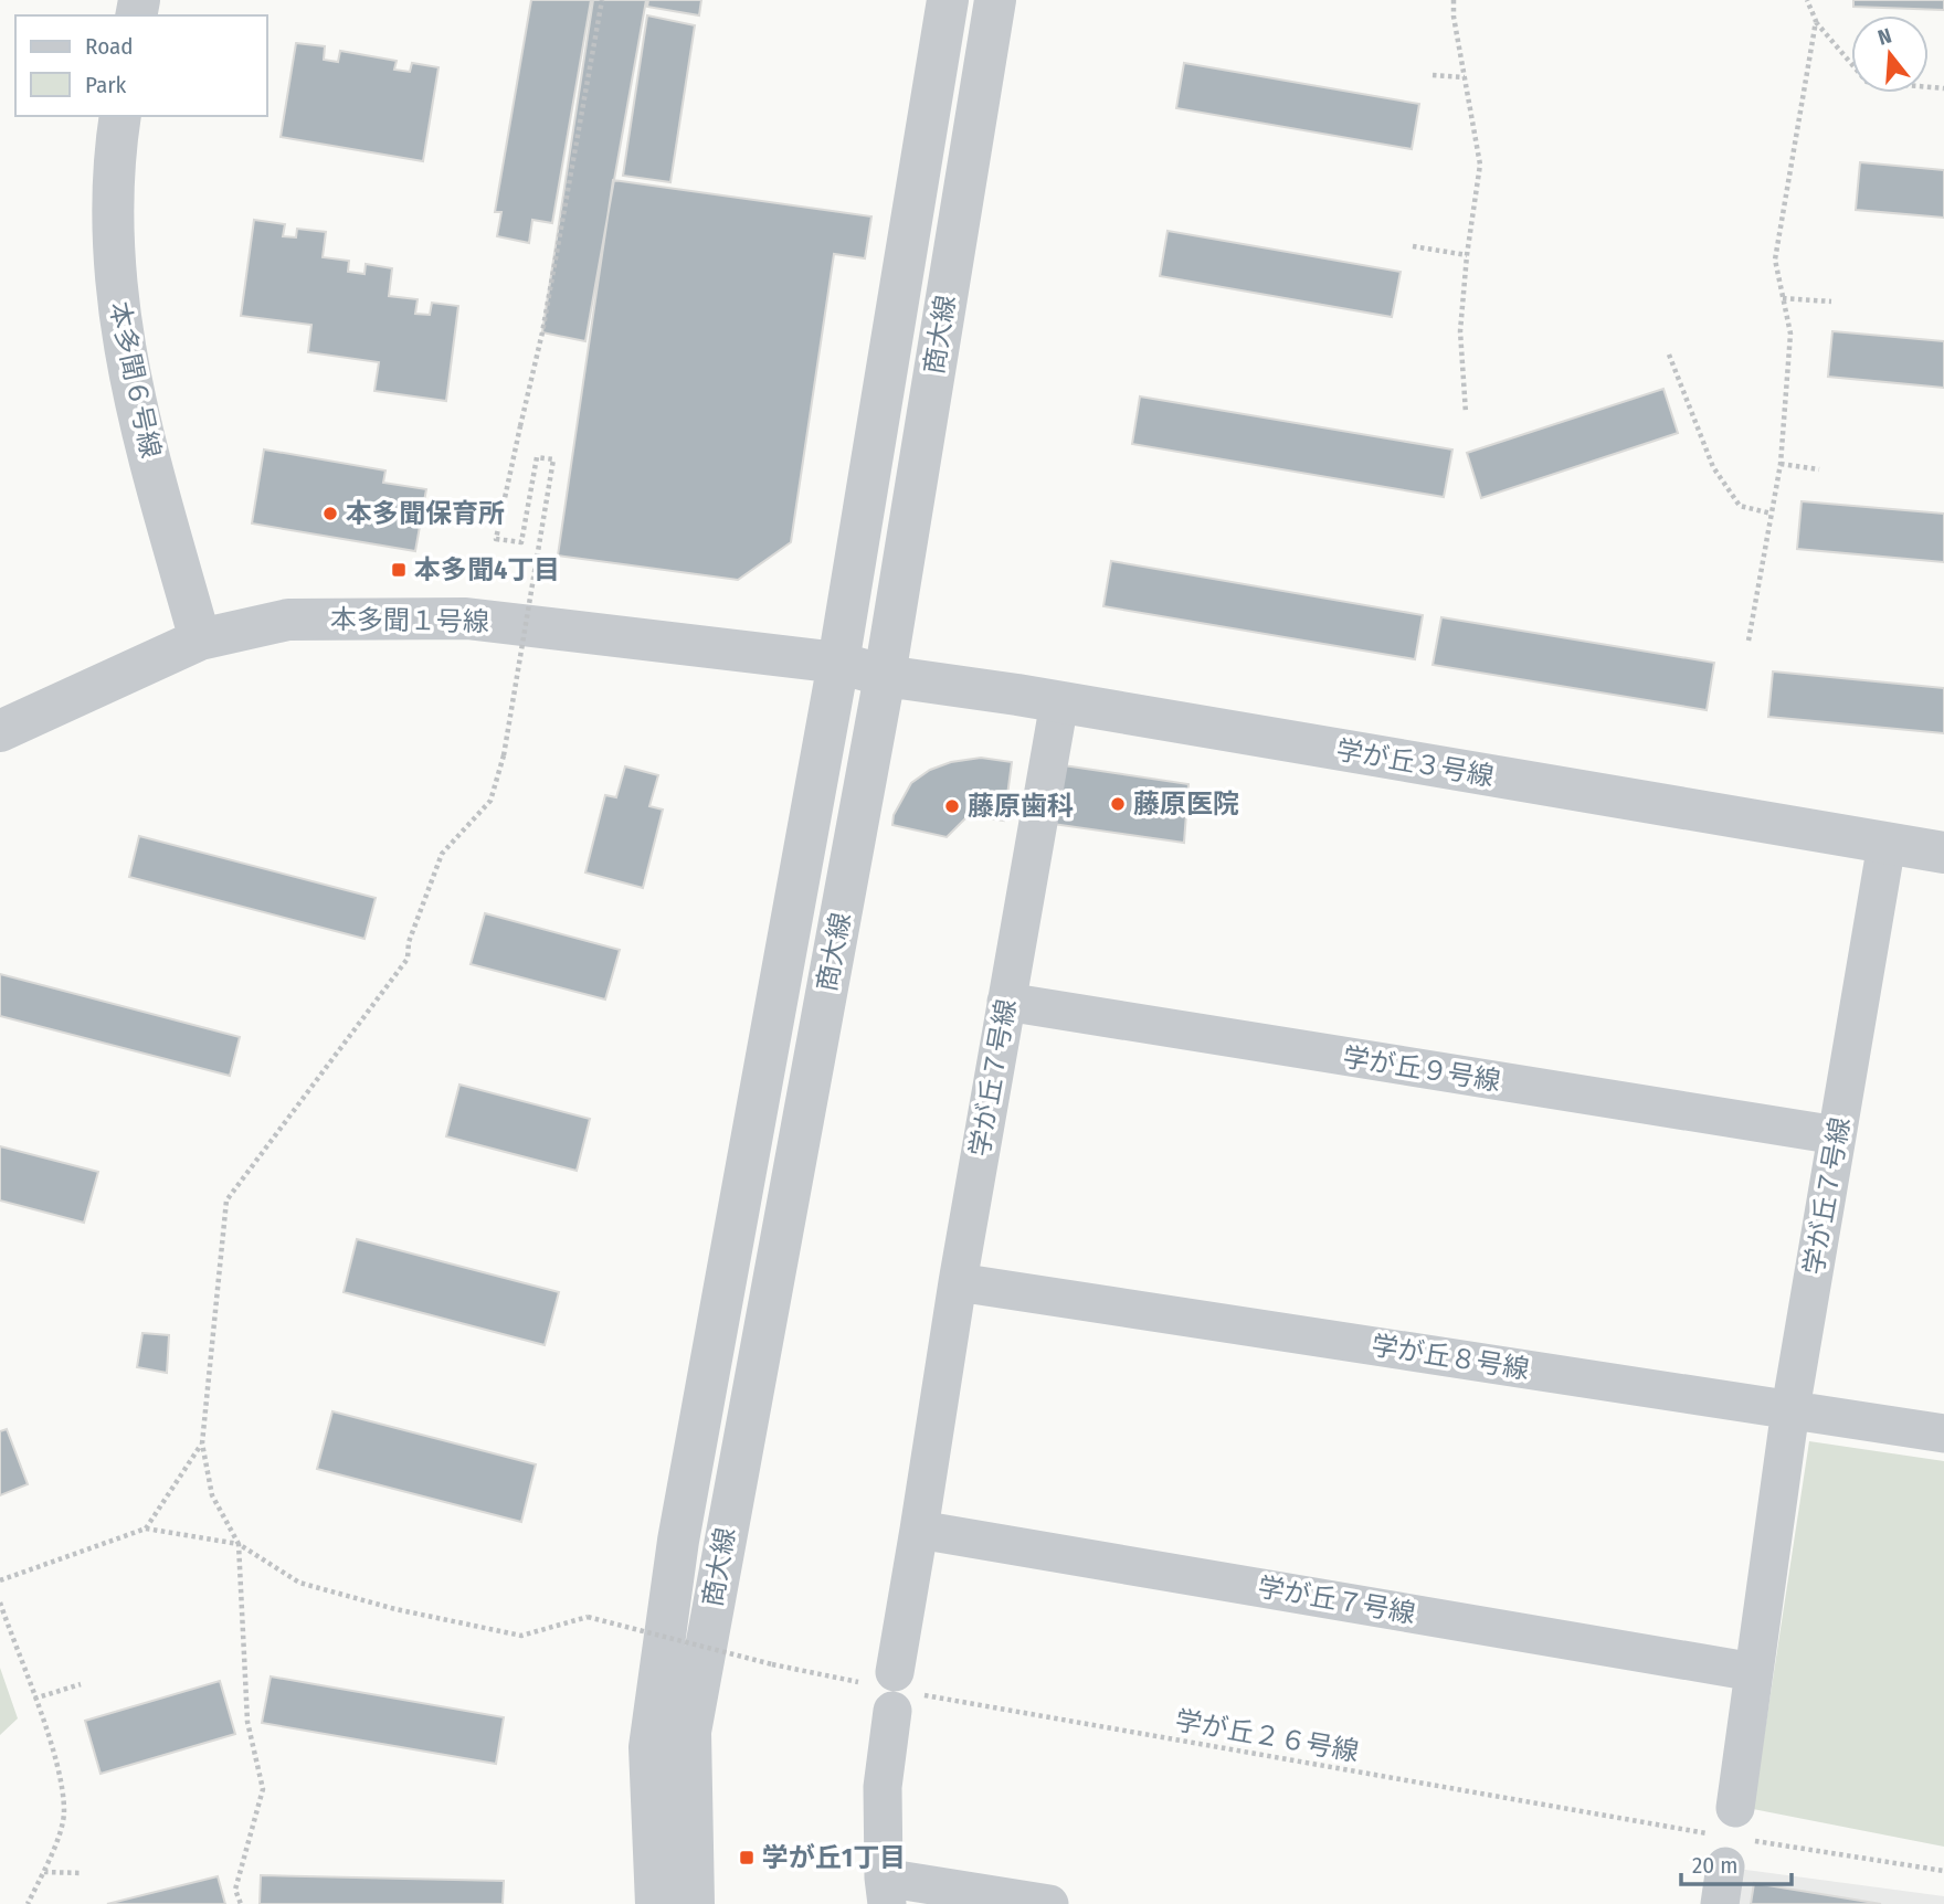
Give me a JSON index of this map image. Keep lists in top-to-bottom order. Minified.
{"streets":{"street":["商大線","本多聞６号線","本多聞１号線","学が丘３号線","学が丘９号線","学が丘７号線","学が丘８号線"],"path":["学が丘２６号線"]},"crossings":[["商大線","本多聞１号線"],["商大線","学が丘３号線"],["本多聞６号線","本多聞１号線"],["本多聞１号線","学が丘３号線"],["学が丘３号線","学が丘７号線"],["学が丘９号線","学が丘７号線"],["学が丘７号線","学が丘８号線"]],"places":{"other":["本多聞保育所","藤原医院","藤原歯科"],"transit":["本多聞4丁目","学が丘1丁目"]},"legend":["Road","Park"],"scale_bar":"20 m","north":"top"}
